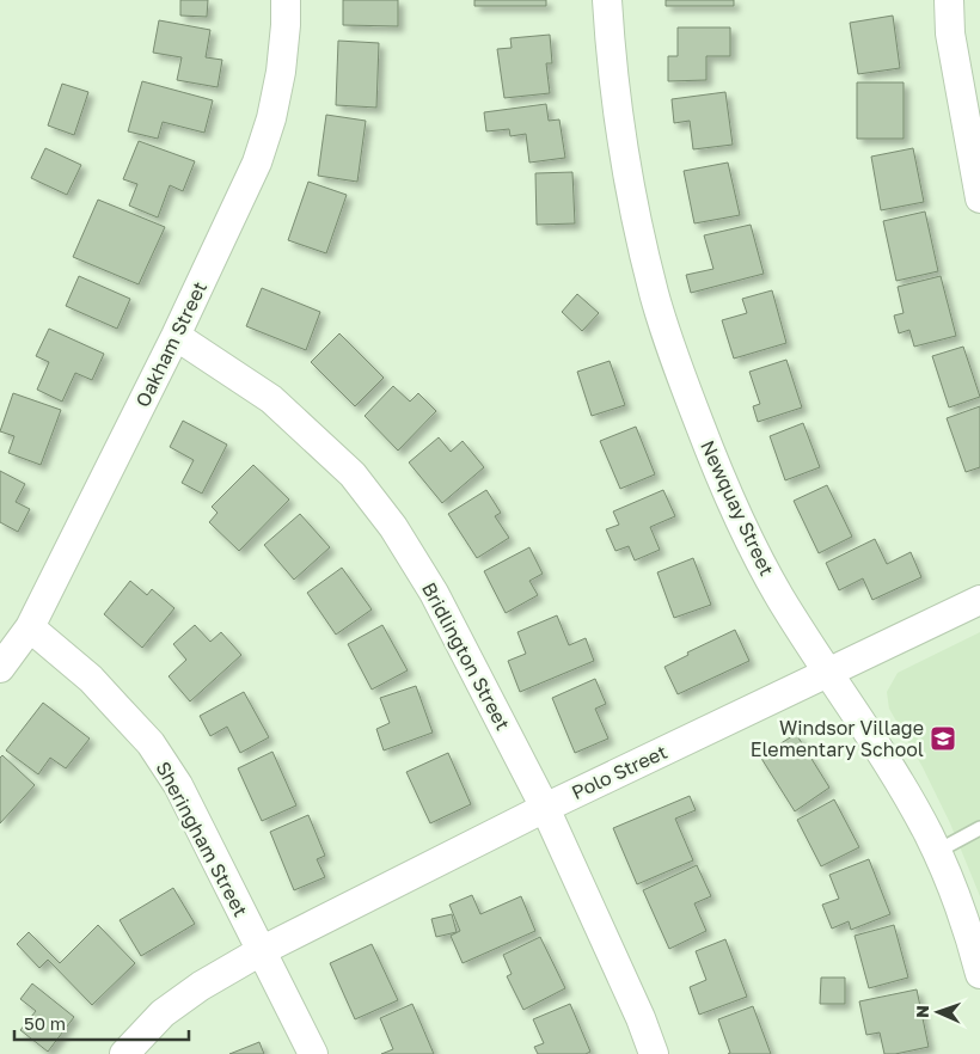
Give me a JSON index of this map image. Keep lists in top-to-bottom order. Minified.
{"streets":{"street":["Oakham Street","Newquay Street","Bridlington Street","Polo Street","Sheringham Street"]},"crossings":[["Oakham Street","Bridlington Street"],["Oakham Street","Sheringham Street"],["Newquay Street","Polo Street"],["Bridlington Street","Polo Street"],["Polo Street","Sheringham Street"]],"places":{"school or university":["Windsor Village Elementary School"]},"scale_bar":"50 m","north":"left"}
